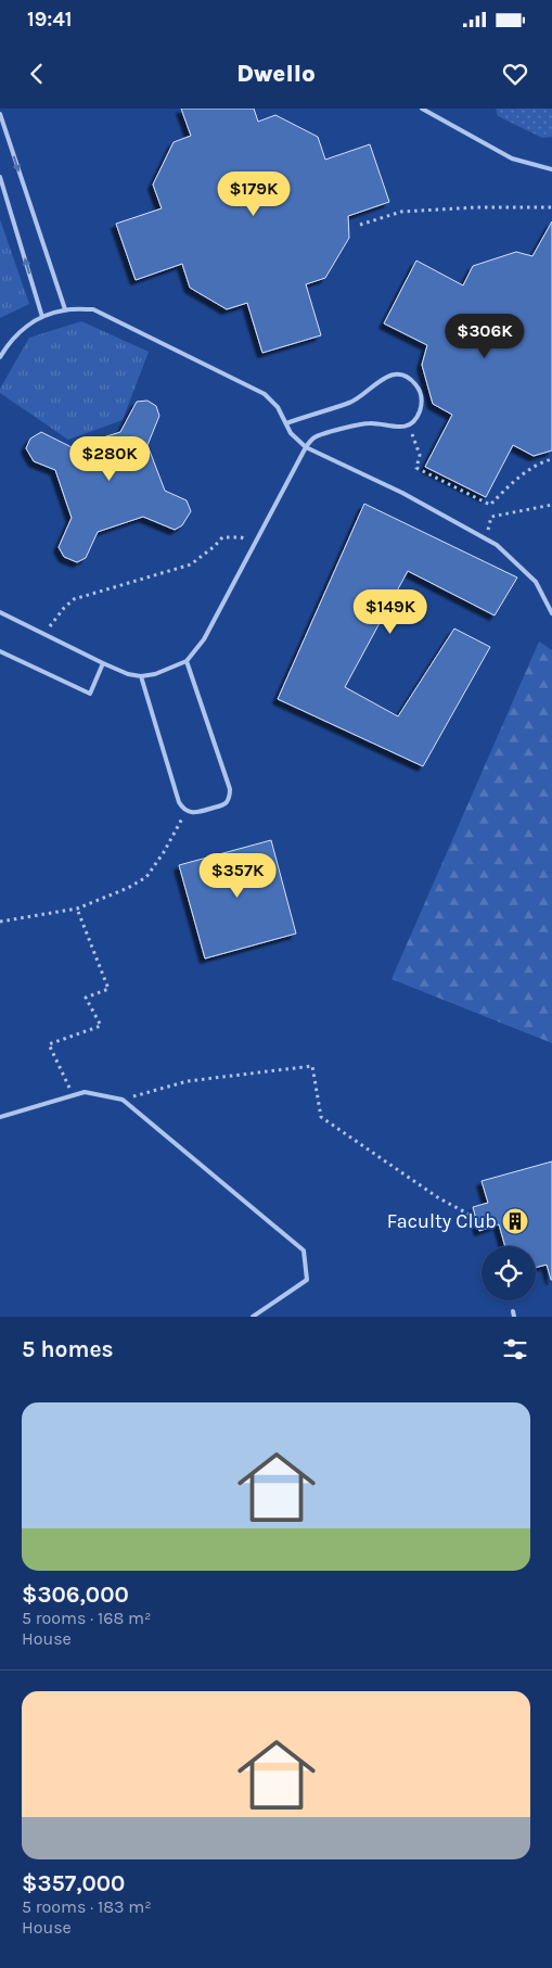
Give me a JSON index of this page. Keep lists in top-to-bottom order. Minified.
{"places":{"building":["Faculty Club"]},"page":{"status":"19:41","header":"Dwello","price":["$179K","$306K","$280K","$149K","$357K"],"heading":"5 homes","list":[{"name":"$306,000","note":"5 rooms · 168 m² · House"},{"name":"$357,000","note":"5 rooms · 183 m² · House"}]}}
